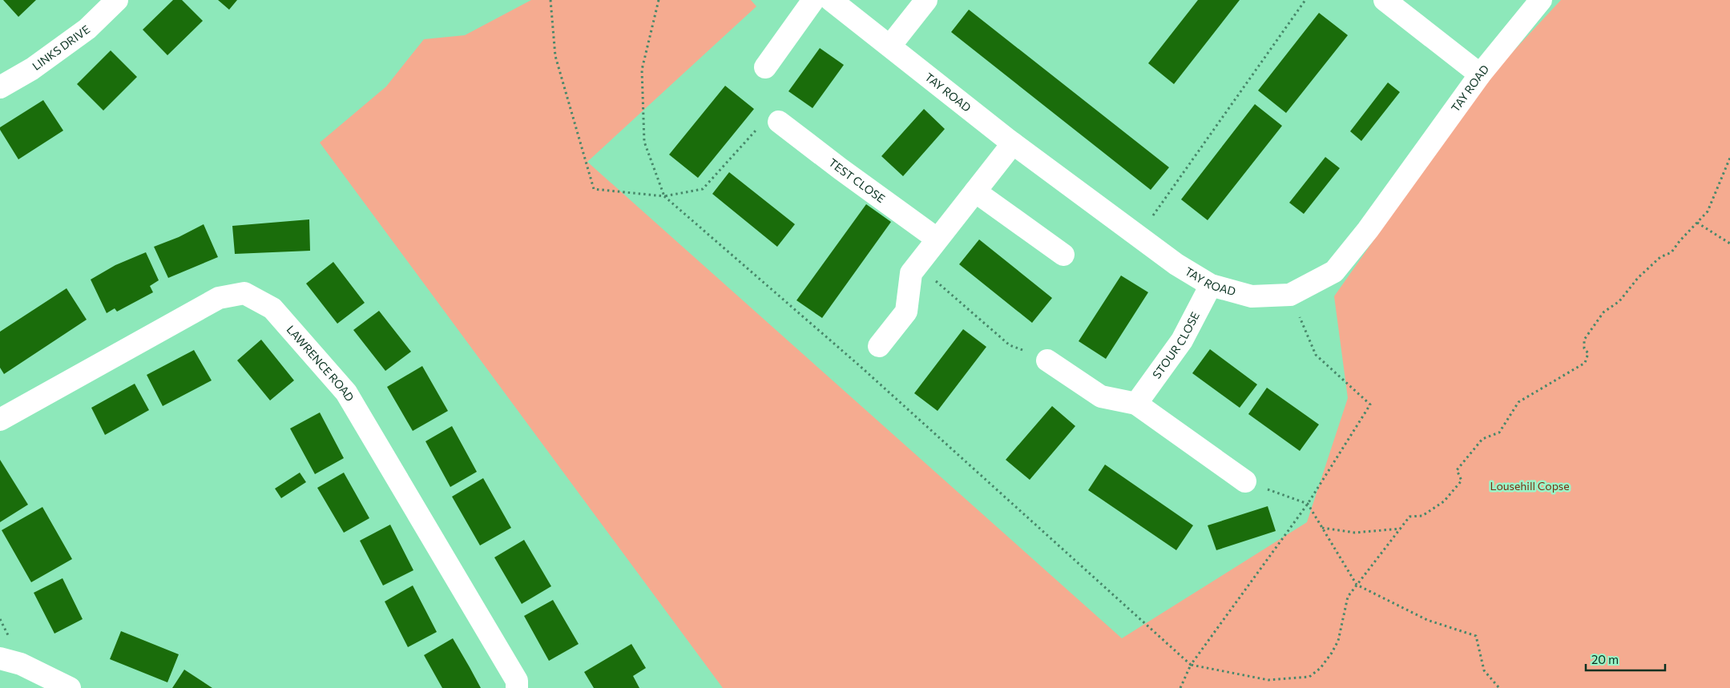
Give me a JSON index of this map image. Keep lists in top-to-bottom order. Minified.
{"streets":{"street":["LINKS DRIVE","TAY ROAD","TEST CLOSE","STOUR CLOSE","LAWRENCE ROAD"]},"crossings":[["TAY ROAD","STOUR CLOSE"]],"parks":["Lousehill Copse"],"scale_bar":"20 m"}
